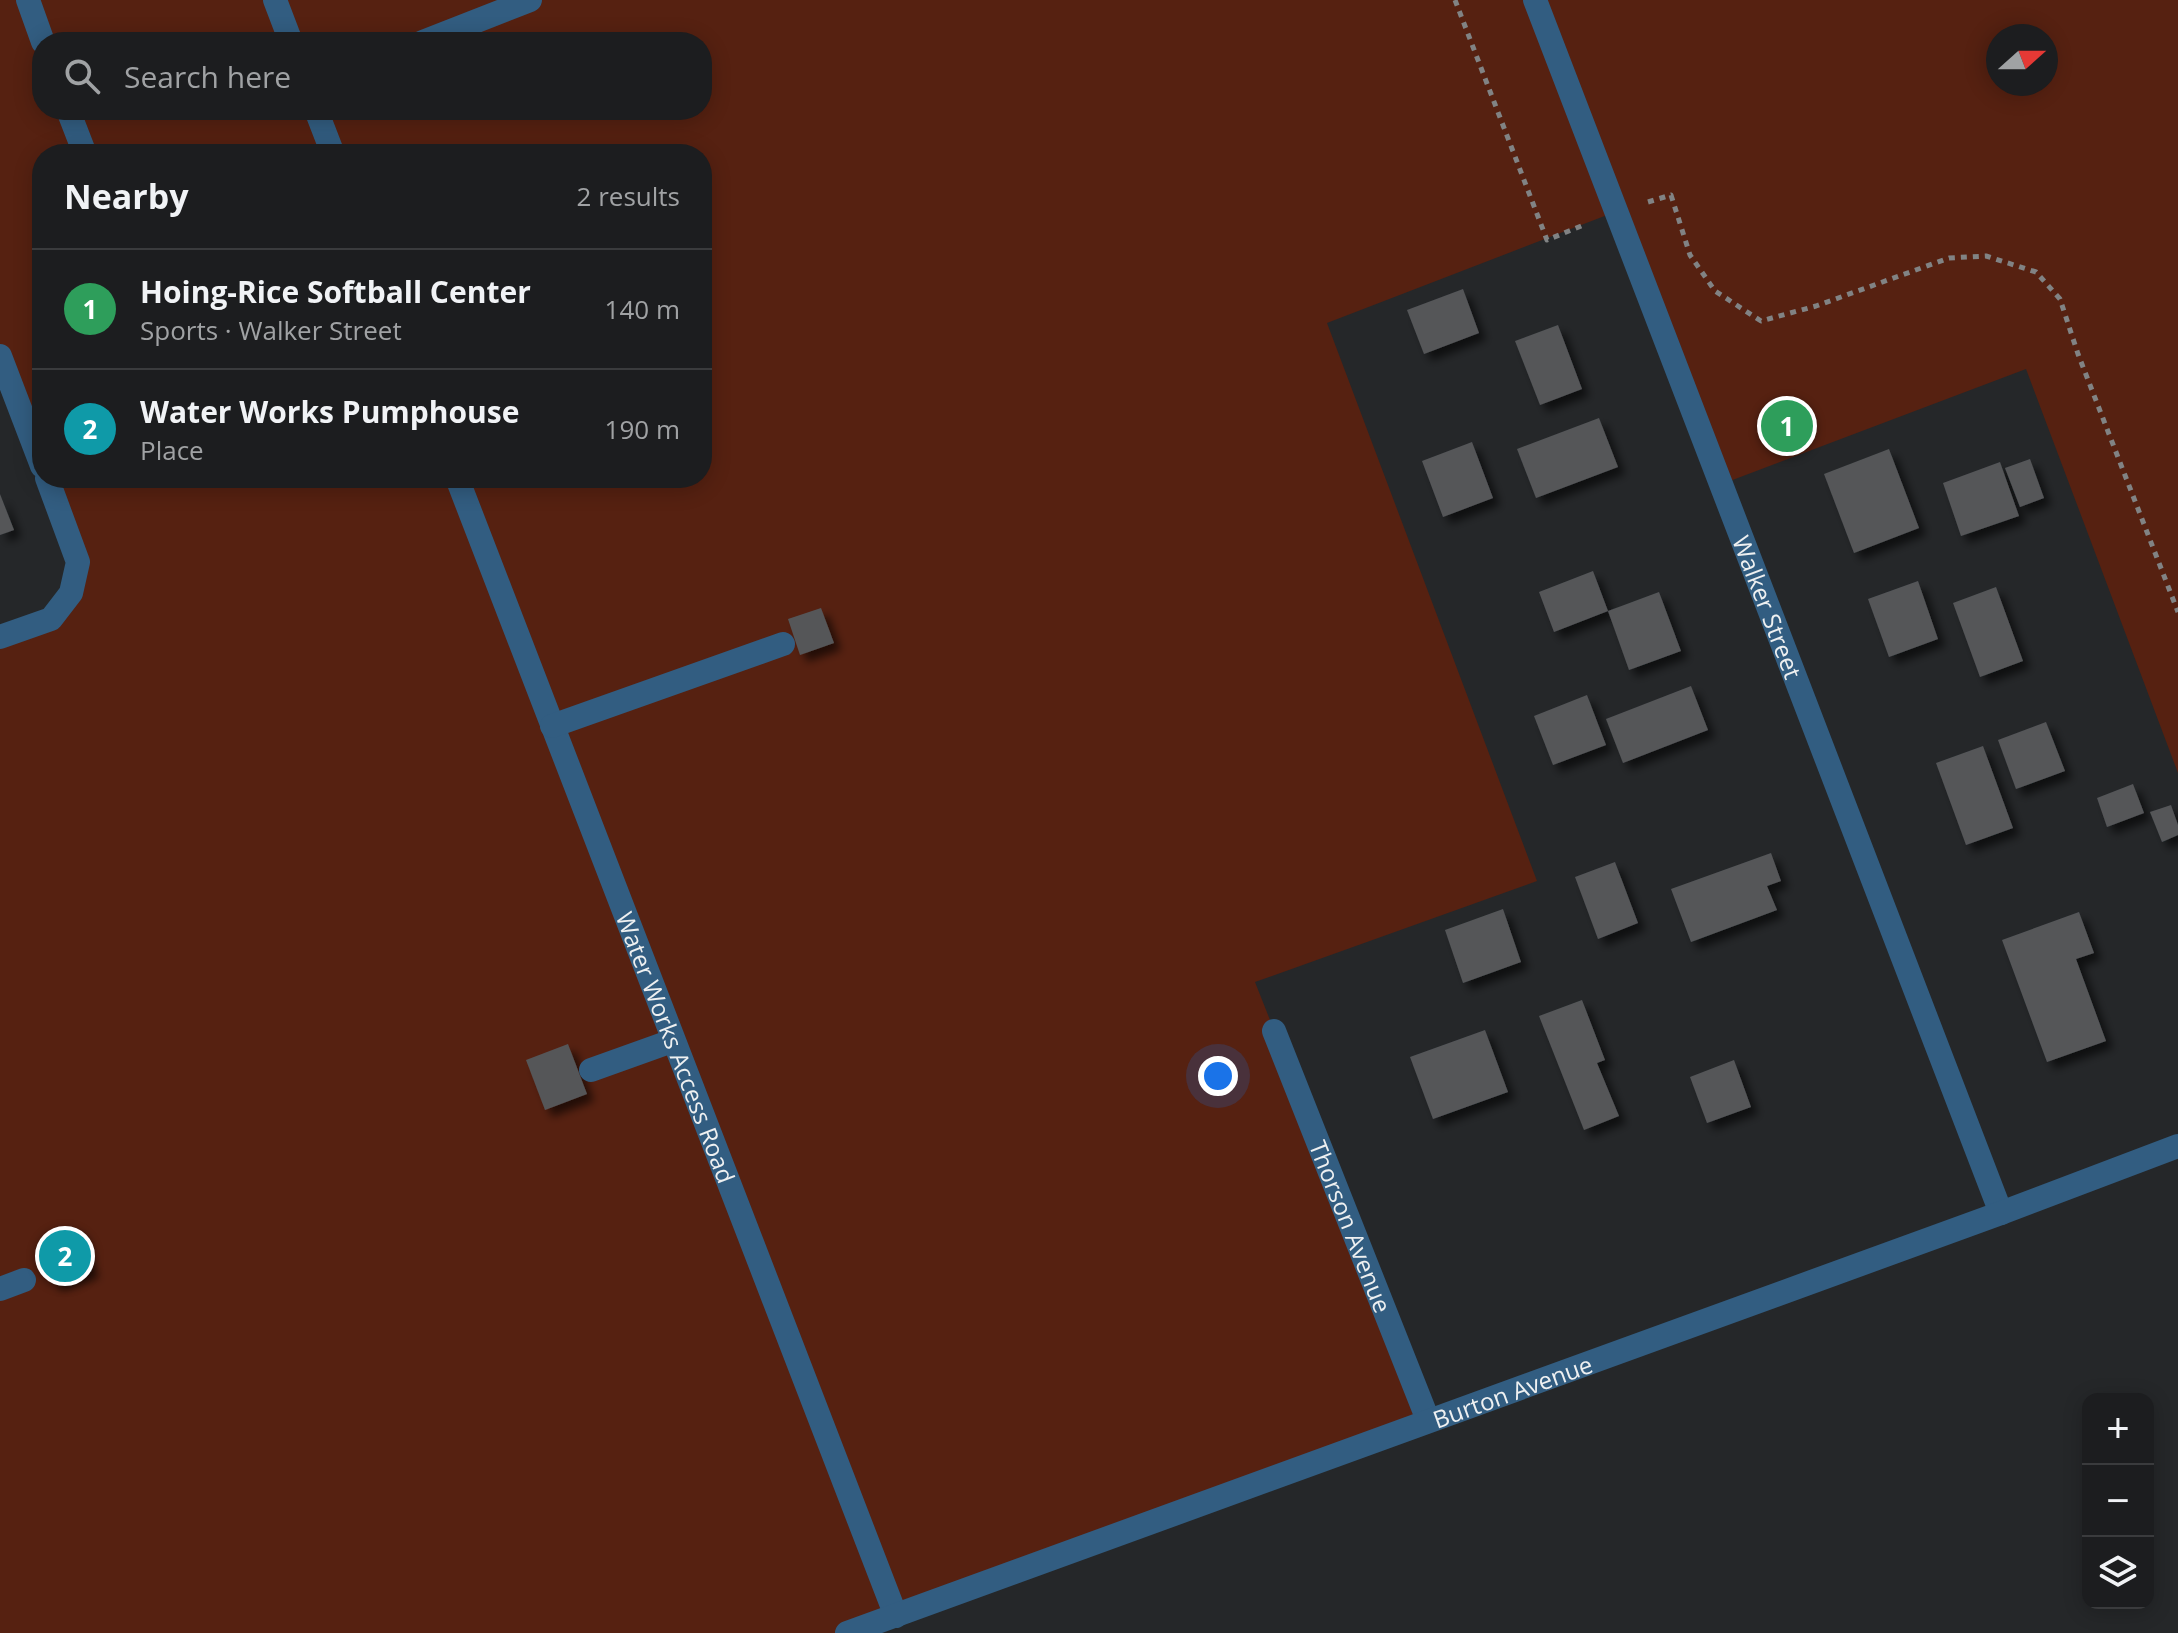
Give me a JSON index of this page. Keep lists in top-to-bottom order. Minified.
{"streets":{"street":["Walker Street","Water Works Access Road","Thorson Avenue","Burton Avenue"]},"crossings":[["Walker Street","Burton Avenue"],["Water Works Access Road","Burton Avenue"],["Thorson Avenue","Burton Avenue"]],"north":"right","page":{"search":"Search here","heading":["Nearby","2 results"],"list":[{"mark":"1","name":"Hoing-Rice Softball Center","note":"Sports · Walker Street","value":"140 m"},{"mark":"2","name":"Water Works Pumphouse","note":"Place","value":"190 m"}],"pins":["1","2"],"map_buttons":["+","−"]}}
